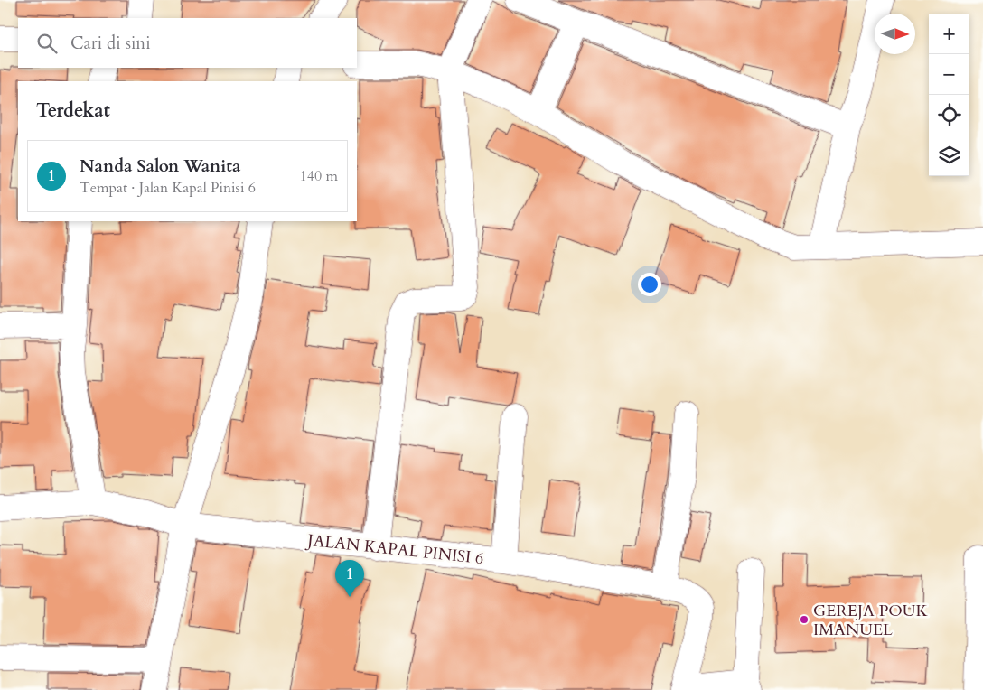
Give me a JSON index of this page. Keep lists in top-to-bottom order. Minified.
{"streets":{"street":["JALAN KAPAL PINISI 6"]},"places":["GEREJA POUK IMANUEL"],"north":"right","page":{"map_buttons":["+","−"],"search":"Cari di sini","heading":"Terdekat","list":[{"mark":"1","name":"Nanda Salon Wanita","note":"Tempat · Jalan Kapal Pinisi 6","value":"140 m"}],"pins":"1"}}
